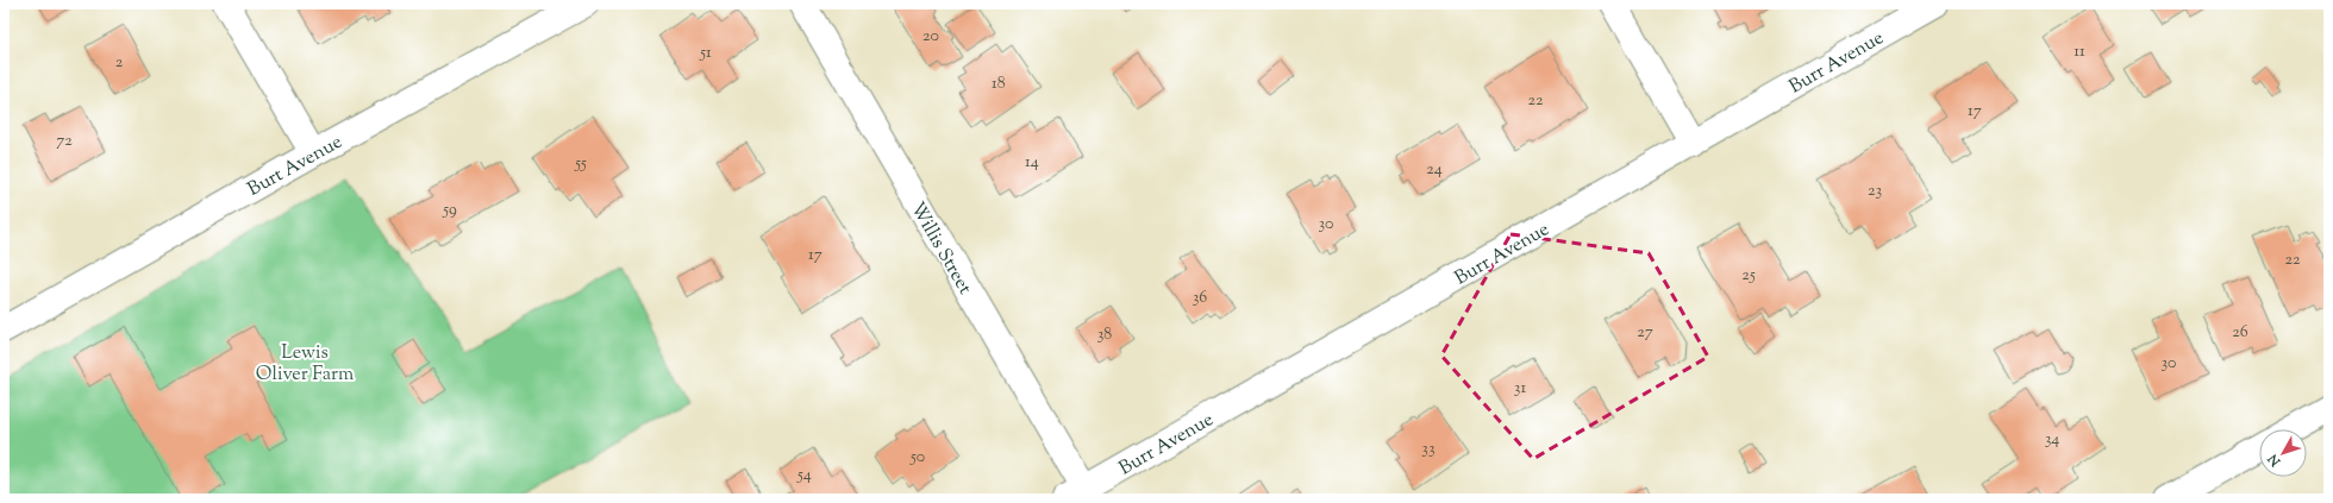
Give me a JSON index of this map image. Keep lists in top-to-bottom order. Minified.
{"streets":{"street":["Burr Avenue","Burt Avenue","Willis Street"]},"crossings":[["Burr Avenue","Willis Street"]],"parks":["Lewis Oliver Farm"],"house_numbers":["20","11","51","2","18","22","17","72","14","55","24","23","59","30","17","22","25","36","27","26","38","30","31","34","33","50","54"],"north":"bottom left"}
